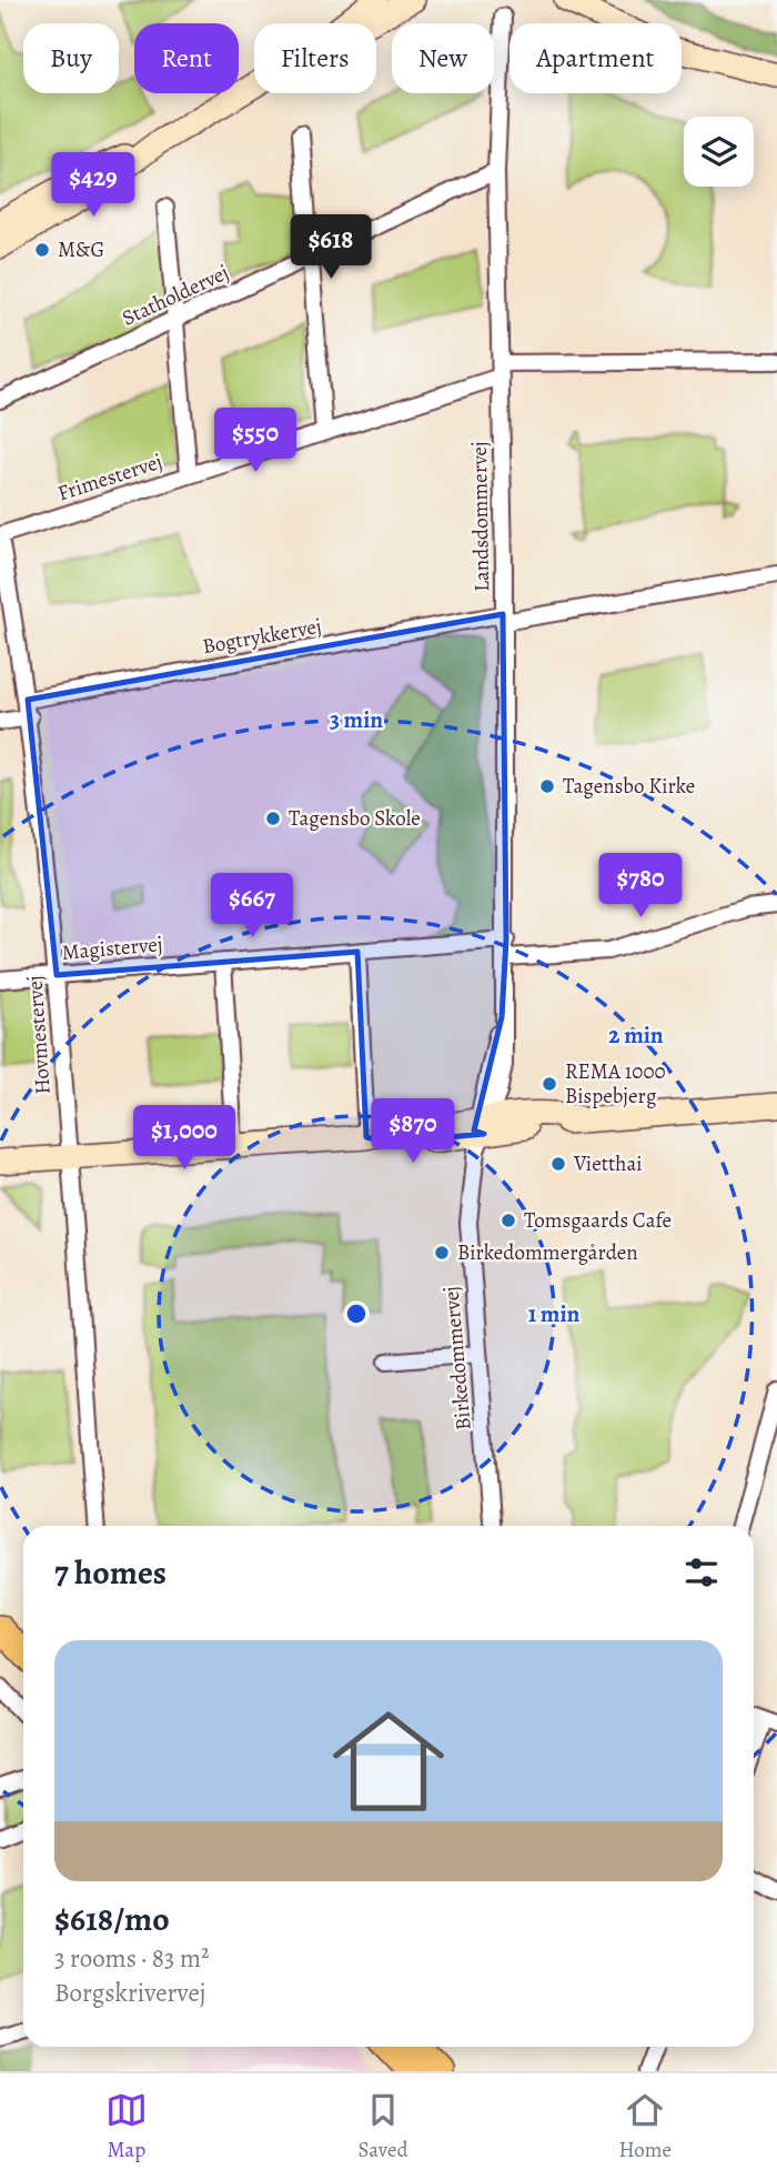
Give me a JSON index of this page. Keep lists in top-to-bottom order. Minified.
{"streets":{"street":["Statholdervej","Frimestervej","Landsdommervej","Bogtrykkervej","Magistervej","Hovmestervej","Birkedommervej"]},"crossings":[["Statholdervej","Landsdommervej"],["Frimestervej","Landsdommervej"],["Frimestervej","Hovmestervej"],["Landsdommervej","Bogtrykkervej"],["Landsdommervej","Magistervej"],["Landsdommervej","Birkedommervej"],["Bogtrykkervej","Hovmestervej"],["Magistervej","Hovmestervej"]],"places":["M&G","Tagensbo Kirke","Tagensbo Skole","REMA 1000 Bispebjerg","Vietthai","Tomsgaards Cafe","Birkedommergården"],"page":{"chip":["Buy","Rent","Filters","New","Apartment"],"price":["$429","$618","$550","$780","$667","$870","$1,000"],"heading":"7 homes","list":[{"name":"$618/mo","note":"3 rooms · 83 m² · Borgskrivervej"}],"tabs":["Map","Saved","Home"]},"rings":["3 min","2 min","1 min"]}
